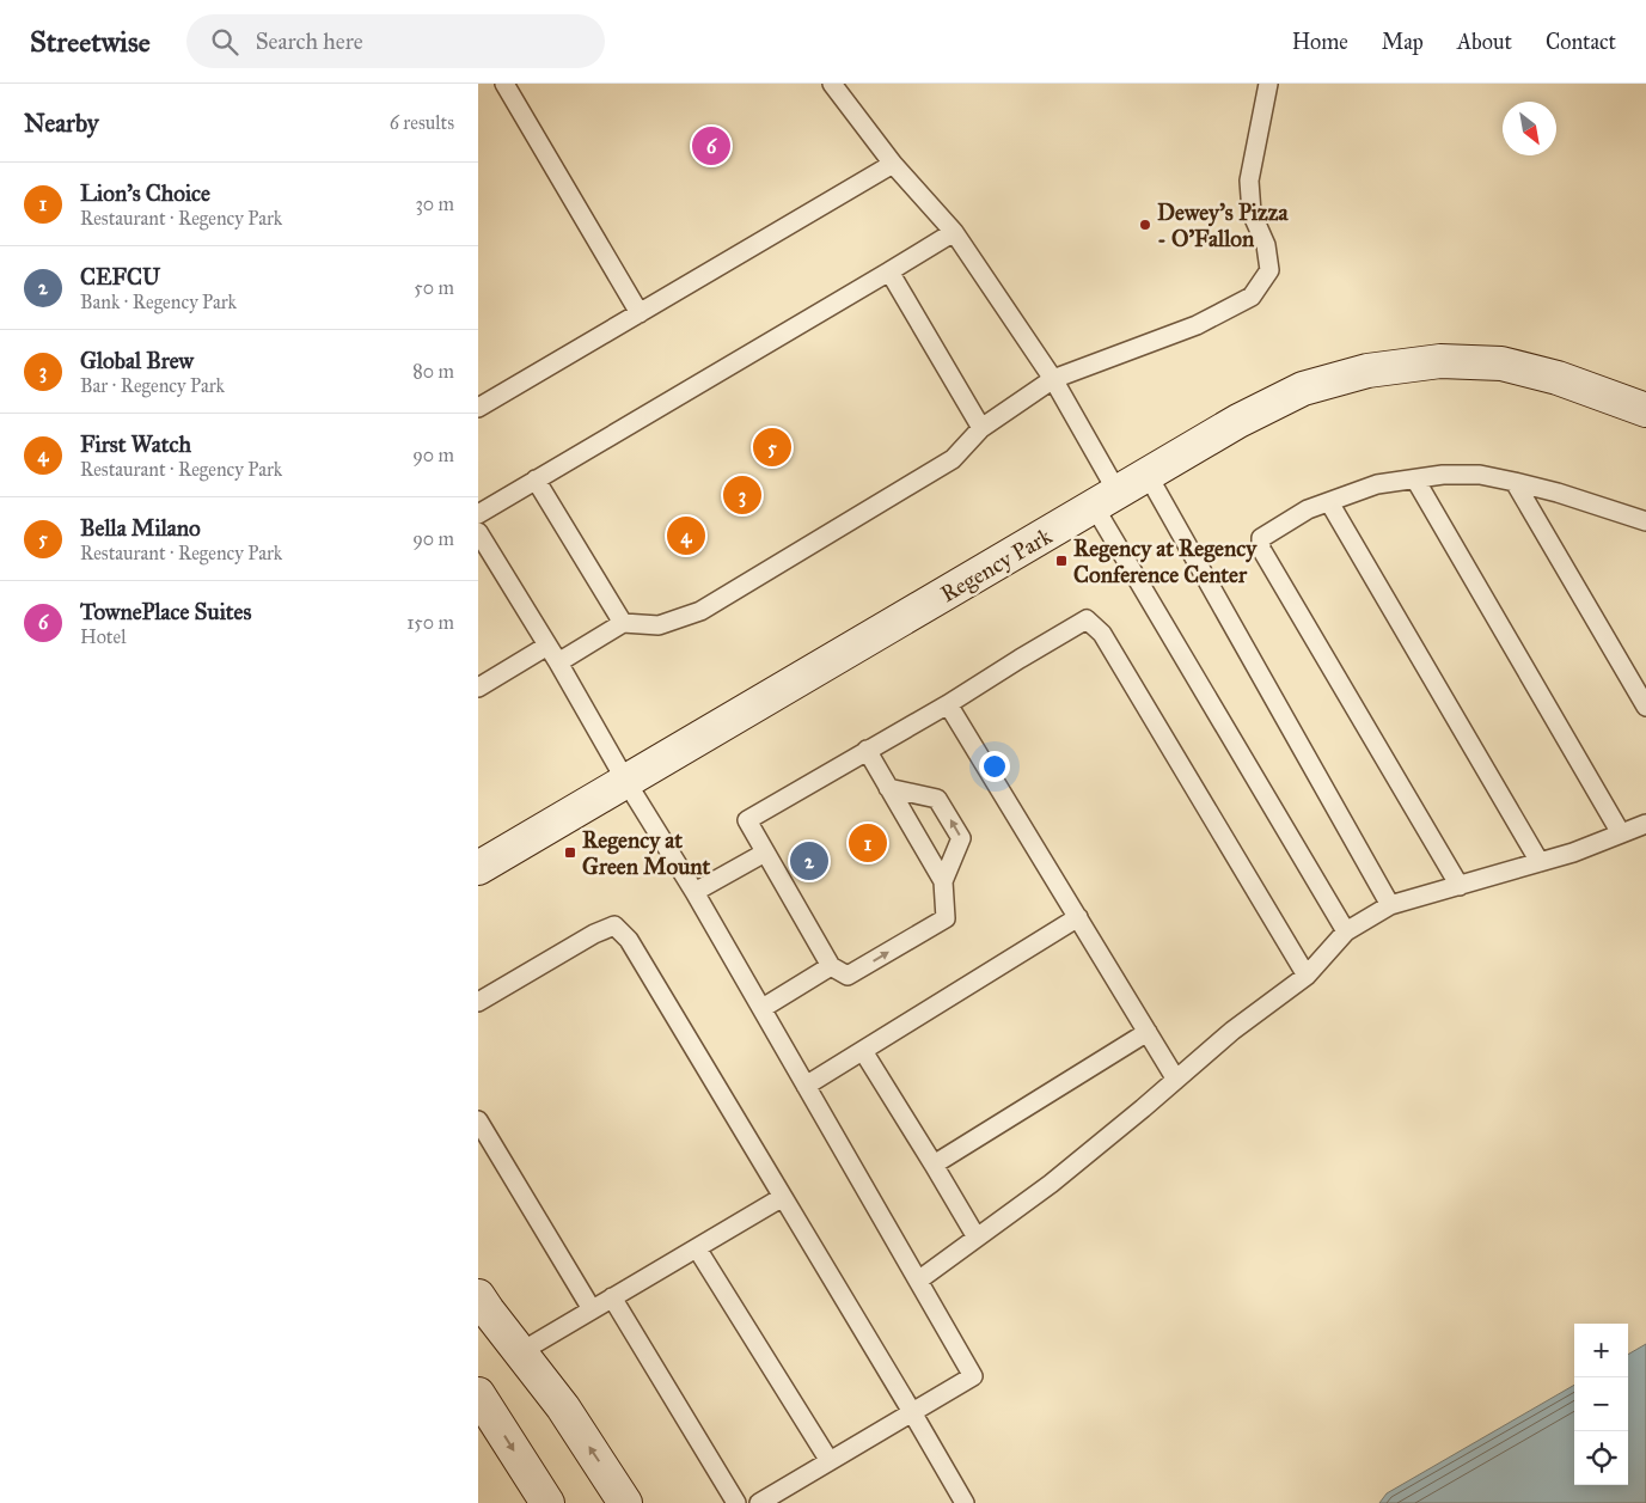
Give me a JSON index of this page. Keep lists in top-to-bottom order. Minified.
{"streets":{"street":["Regency Park"]},"places":{"other":["Dewey's Pizza - O'Fallon"],"transit":["Regency at Regency Conference Center","Regency at Green Mount"]},"north":"bottom right","page":{"header":"Streetwise","search":"Search here","nav":["Home","Map","About","Contact"],"heading":["Nearby","6 results"],"pins":["6","5","3","4","1","2"],"list":[{"mark":"1","name":"Lion's Choice","note":"Restaurant · Regency Park","value":"30 m"},{"mark":"2","name":"CEFCU","note":"Bank · Regency Park","value":"50 m"},{"mark":"3","name":"Global Brew","note":"Bar · Regency Park","value":"80 m"},{"mark":"4","name":"First Watch","note":"Restaurant · Regency Park","value":"90 m"},{"mark":"5","name":"Bella Milano","note":"Restaurant · Regency Park","value":"90 m"},{"mark":"6","name":"TownePlace Suites","note":"Hotel","value":"150 m"}],"map_buttons":["+","−"]}}
